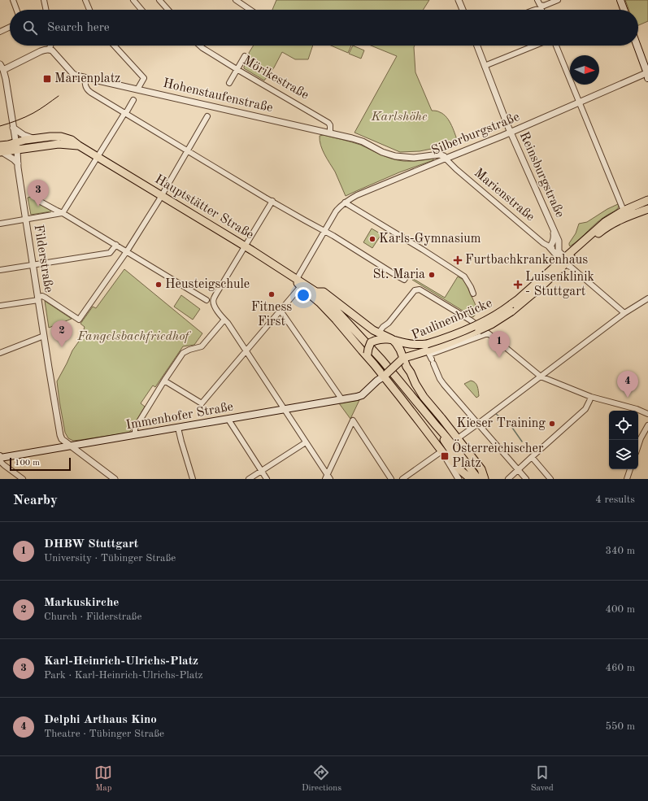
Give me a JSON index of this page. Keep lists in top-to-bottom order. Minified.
{"streets":{"main road":["Hauptstätter Straße","Paulinenbrücke","Immenhofer Straße"],"street":["Mörikestraße","Hohenstaufenstraße","Silberburgstraße","Reinsburgstraße","Marienstraße","Filderstraße"]},"crossings":[["Mörikestraße","Hohenstaufenstraße"],["Hohenstaufenstraße","Silberburgstraße"],["Hohenstaufenstraße","Marienstraße"],["Silberburgstraße","Reinsburgstraße"],["Silberburgstraße","Marienstraße"],["Silberburgstraße","Hauptstätter Straße"],["Reinsburgstraße","Marienstraße"],["Hauptstätter Straße","Filderstraße"],["Filderstraße","Immenhofer Straße"]],"parks":["Karlshöhe","Fangelsbachfriedhof"],"places":{"transit":["Marienplatz","Österreichischer Platz"],"other":["Karls-Gymnasium","St. Maria","Heusteigschule","Fitness First","Kieser Training"],"health":["Furtbachkrankenhaus","Luisenklinik - Stuttgart"]},"scale_bar":"100 m","north":"right","page":{"search":"Search here","pins":["3","2","1","4"],"scale":"100 m","heading":["Nearby","4 results"],"list":[{"mark":"1","name":"DHBW Stuttgart","note":"University · Tübinger Straße","value":"340 m"},{"mark":"2","name":"Markuskirche","note":"Church · Filderstraße","value":"400 m"},{"mark":"3","name":"Karl-Heinrich-Ulrichs-Platz","note":"Park · Karl-Heinrich-Ulrichs-Platz","value":"460 m"},{"mark":"4","name":"Delphi Arthaus Kino","note":"Theatre · Tübinger Straße","value":"550 m"}],"nav":["Map","Directions","Saved"]}}
